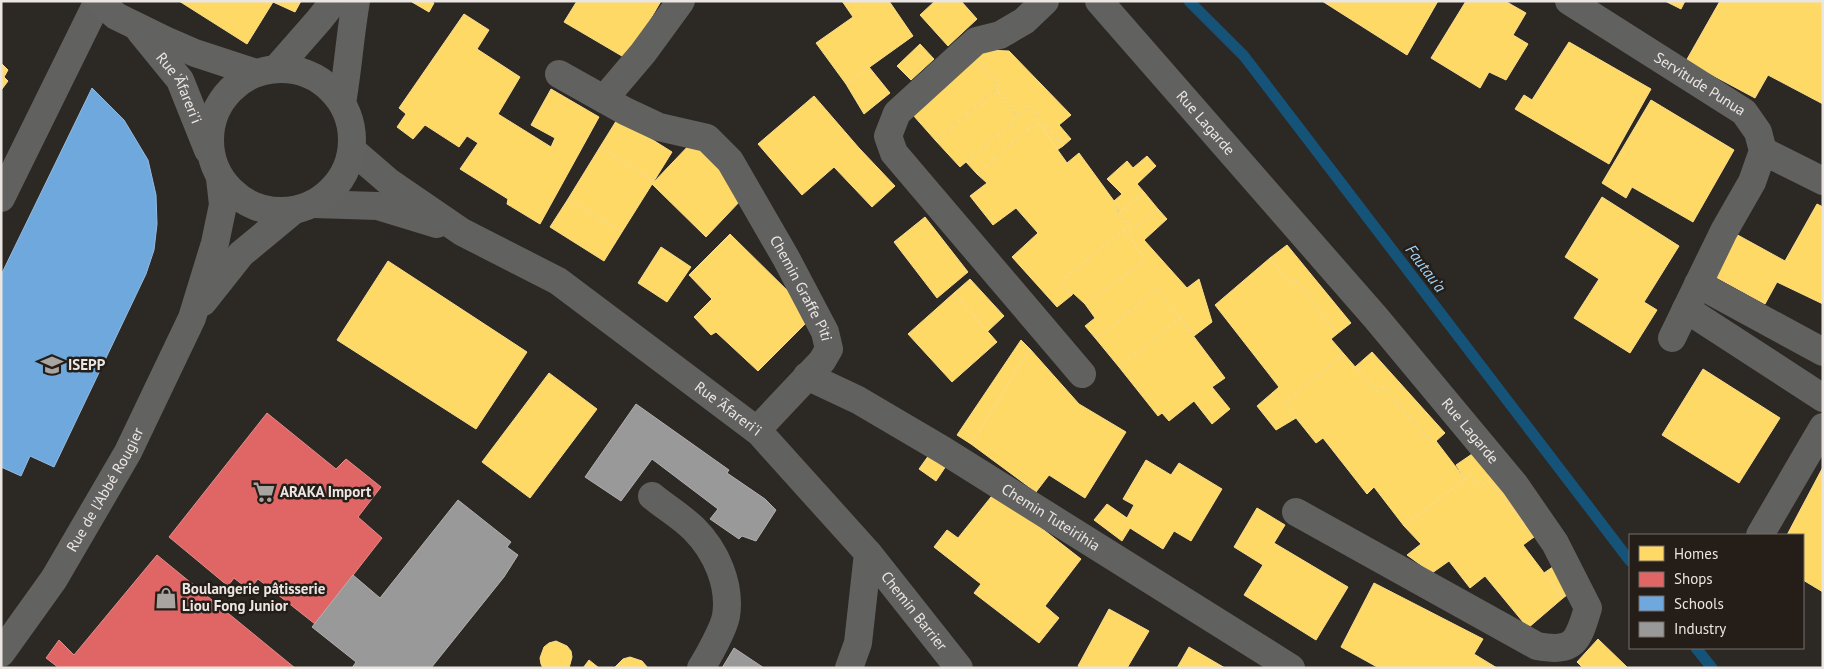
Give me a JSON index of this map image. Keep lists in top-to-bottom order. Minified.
{"streets":{"main road":["Rue 'Āfareri'i","Rue de l'Abbé Rougier"],"street":["Servitude Punua","Rue Lagarde","Chemin Graffe Piti","Chemin Tuteirihia","Chemin Barrier"]},"crossings":[["Rue 'Āfareri'i","Chemin Graffe Piti"],["Rue 'Āfareri'i","Rue de l'Abbé Rougier"],["Rue 'Āfareri'i","Chemin Barrier"],["Chemin Graffe Piti","Chemin Tuteirihia"]],"water":["Fautau’a"],"places":{"school or university":["ISEPP"],"supermarket":["ARAKA Import"],"shop":["Boulangerie pâtisserie Liou Fong Junior"]},"legend":["Homes","Shops","Schools","Industry"]}
